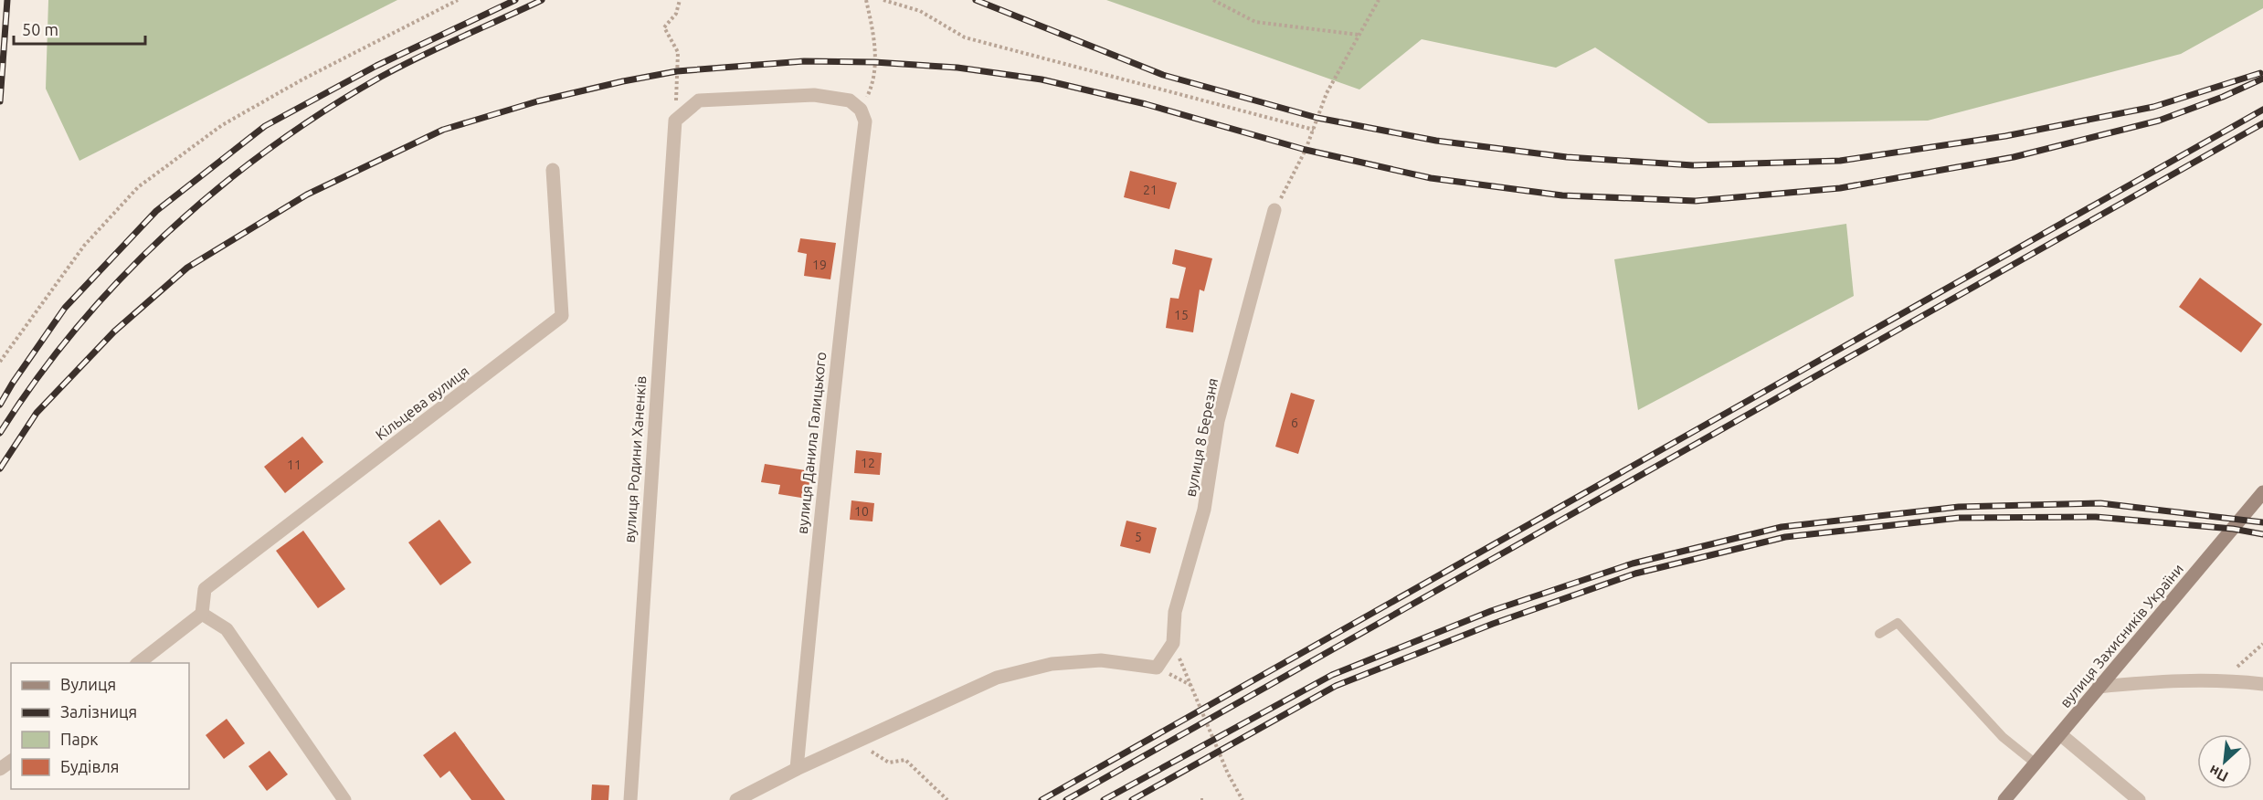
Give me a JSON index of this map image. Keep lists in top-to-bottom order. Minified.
{"streets":{"main road":["вулиця Захисників України"],"street":["Кільцева вулиця","вулиця 8 Березня","вулиця Данила Галицького","вулиця Родини Ханенків"]},"house_numbers":["21","19","15","6","12","11","10","5"],"legend":["Вулиця","Залізниця","Парк","Будівля"],"scale_bar":"50 m","north":"bottom left"}
